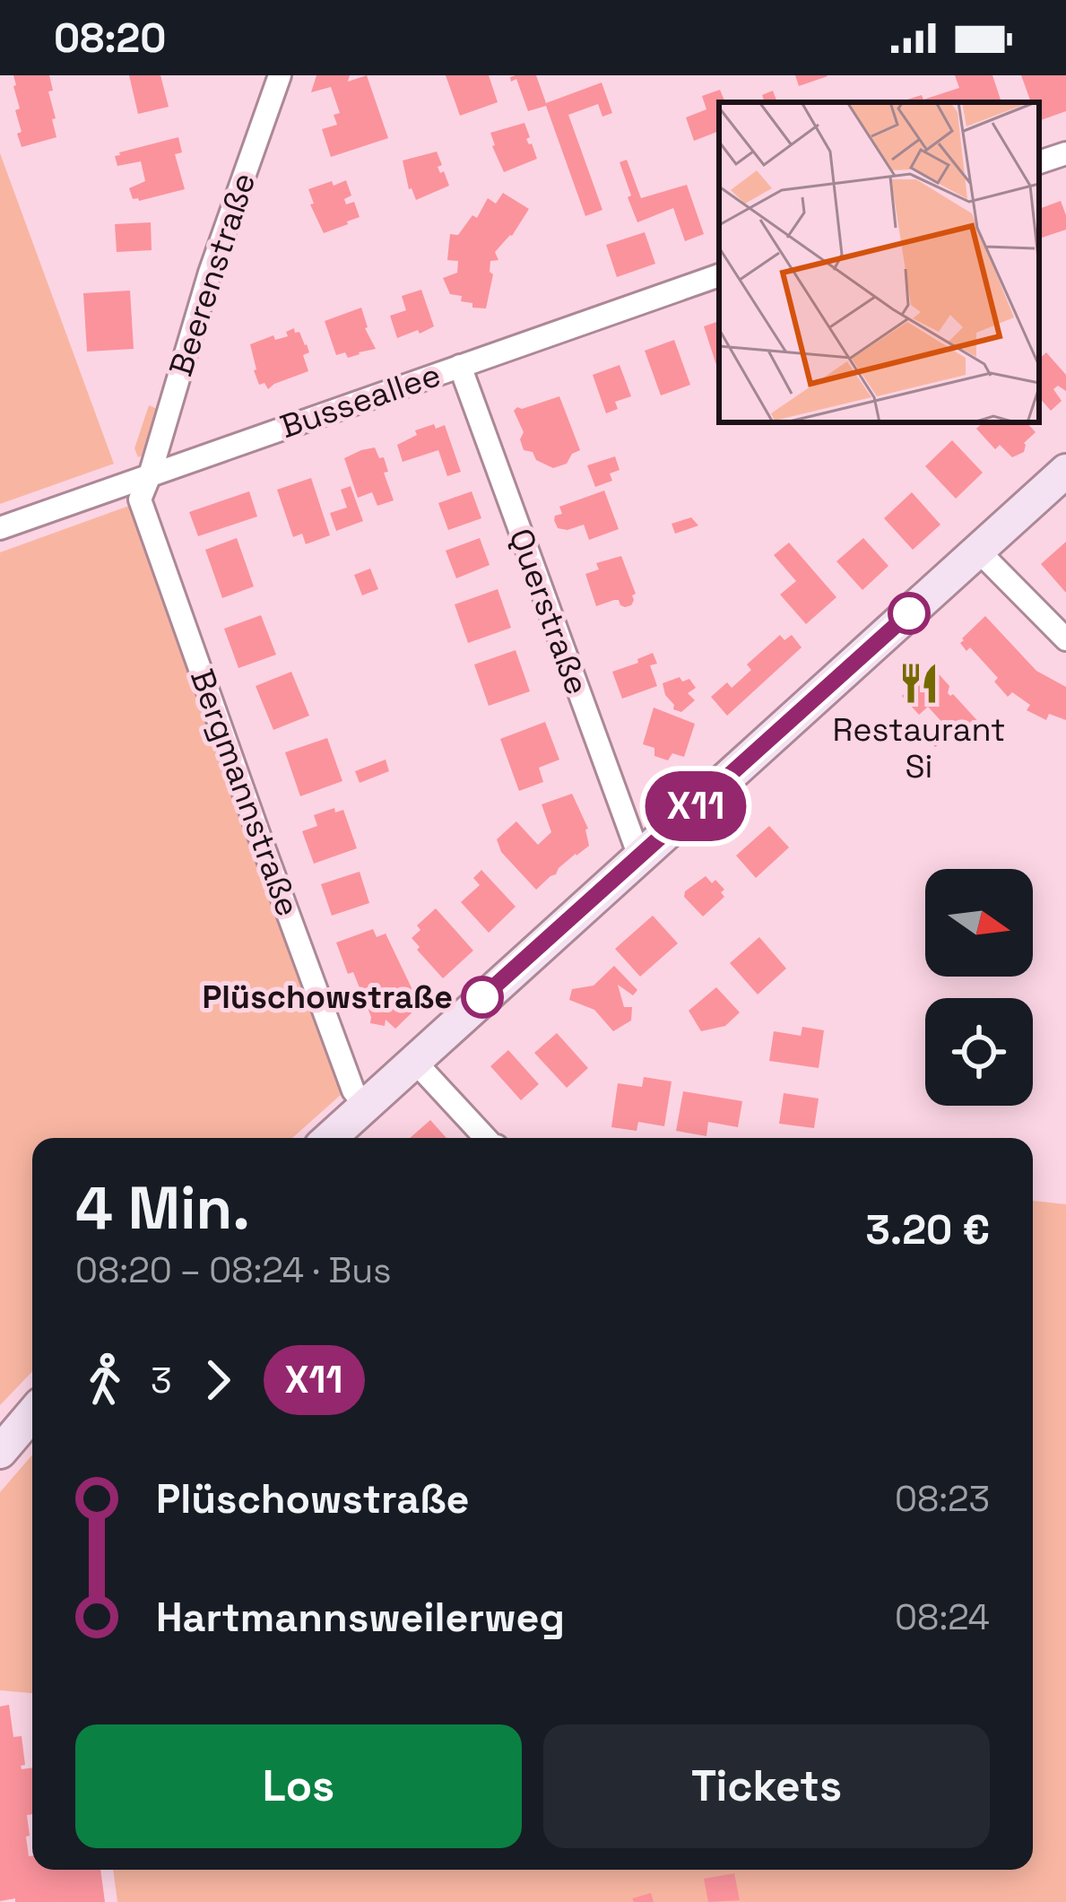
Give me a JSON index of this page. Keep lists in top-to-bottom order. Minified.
{"streets":{"street":["Beerenstraße","Busseallee","Querstraße","Bergmannstraße"]},"crossings":[["Beerenstraße","Busseallee"],["Beerenstraße","Bergmannstraße"],["Busseallee","Querstraße"],["Busseallee","Bergmannstraße"]],"places":{"restaurant":["Restaurant Si"],"other":["Plüschowstraße"]},"lines":["bus line X11"],"north":"right","page":{"status":"08:20","on_map":"X11","heading":["4 Min.","08:20 – 08:24 · Bus","3.20 €"],"legs":["3","X11"],"list":[{"name":"Plüschowstraße","value":"08:23"},{"name":"Hartmannsweilerweg","value":"08:24"}],"buttons":["Los","Tickets"]}}
